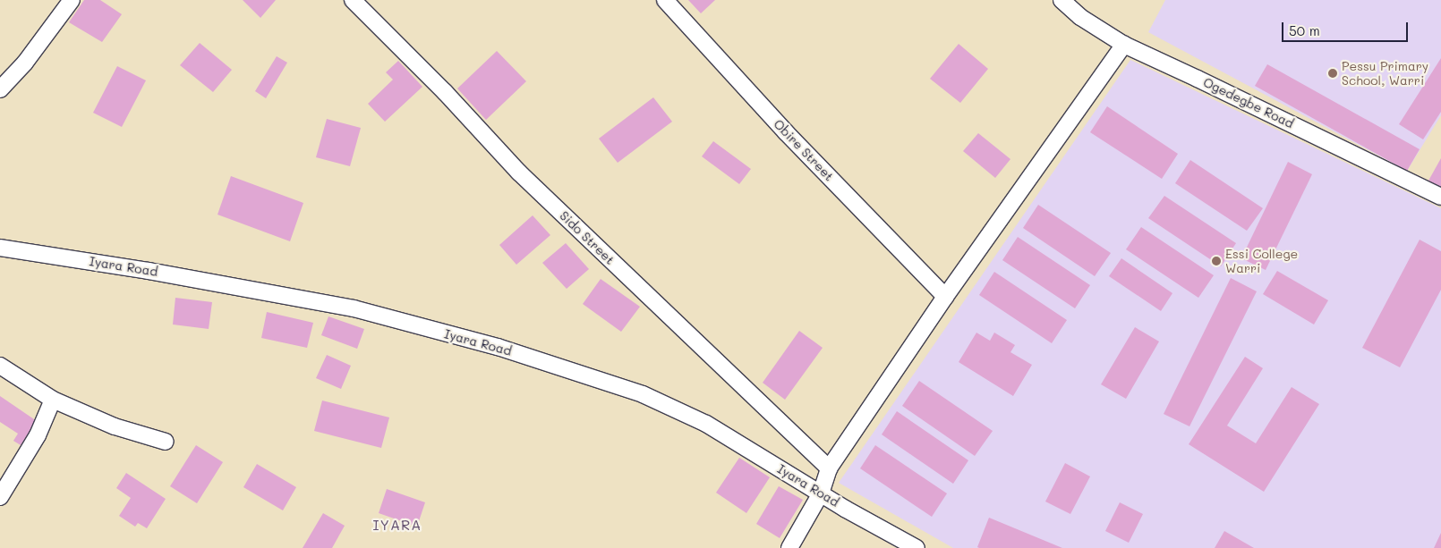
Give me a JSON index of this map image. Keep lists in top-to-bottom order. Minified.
{"streets":{"street":["Ogedegbe Road","Obire Street","Sido Street","Iyara Road"]},"districts":["IYARA"],"places":["Pessu Primary School, Warri","Essi College Warri"],"scale_bar":"50 m"}
